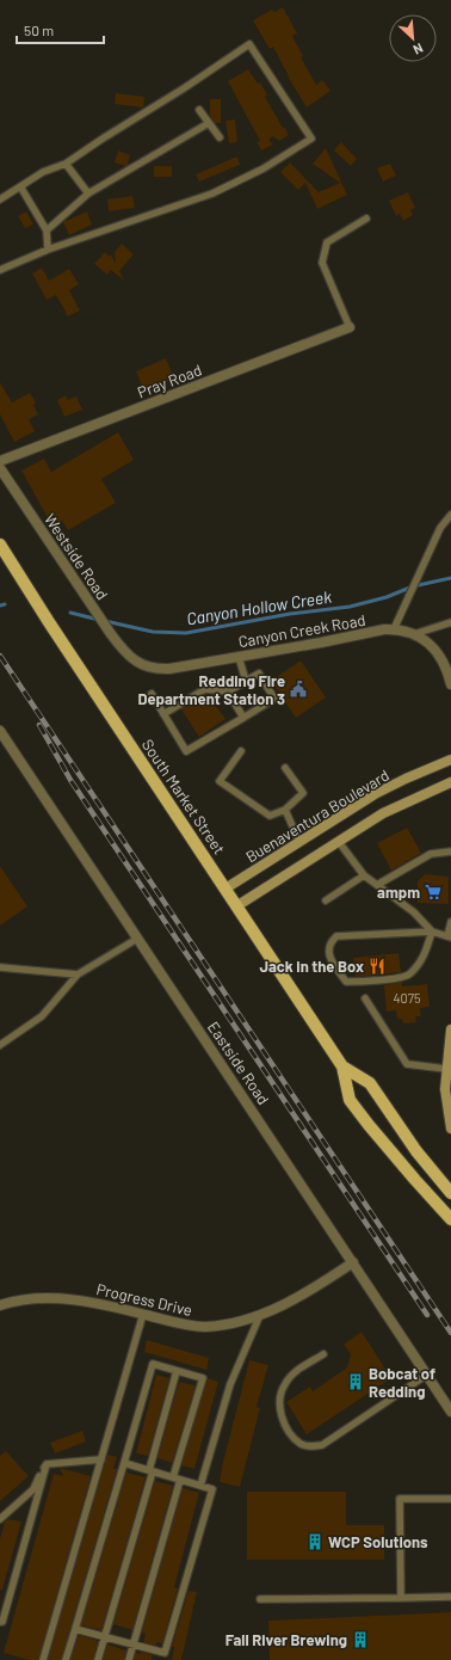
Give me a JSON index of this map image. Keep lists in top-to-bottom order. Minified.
{"streets":{"main road":["South Market Street","Buenaventura Boulevard"],"street":["Pray Road","Westside Road","Canyon Creek Road","Eastside Road","Progress Drive"]},"crossings":[["Westside Road","Canyon Creek Road"],["South Market Street","Buenaventura Boulevard"],["Eastside Road","Progress Drive"]],"water":["Canyon Hollow Creek"],"places":{"public building":["Redding Fire Department Station 3"],"supermarket":["ampm"],"restaurant":["Jack in the Box"],"building":["Bobcat of Redding","WCP Solutions","Fall River Brewing"]},"house_numbers":["4075"],"scale_bar":"50 m","north":"bottom right"}
